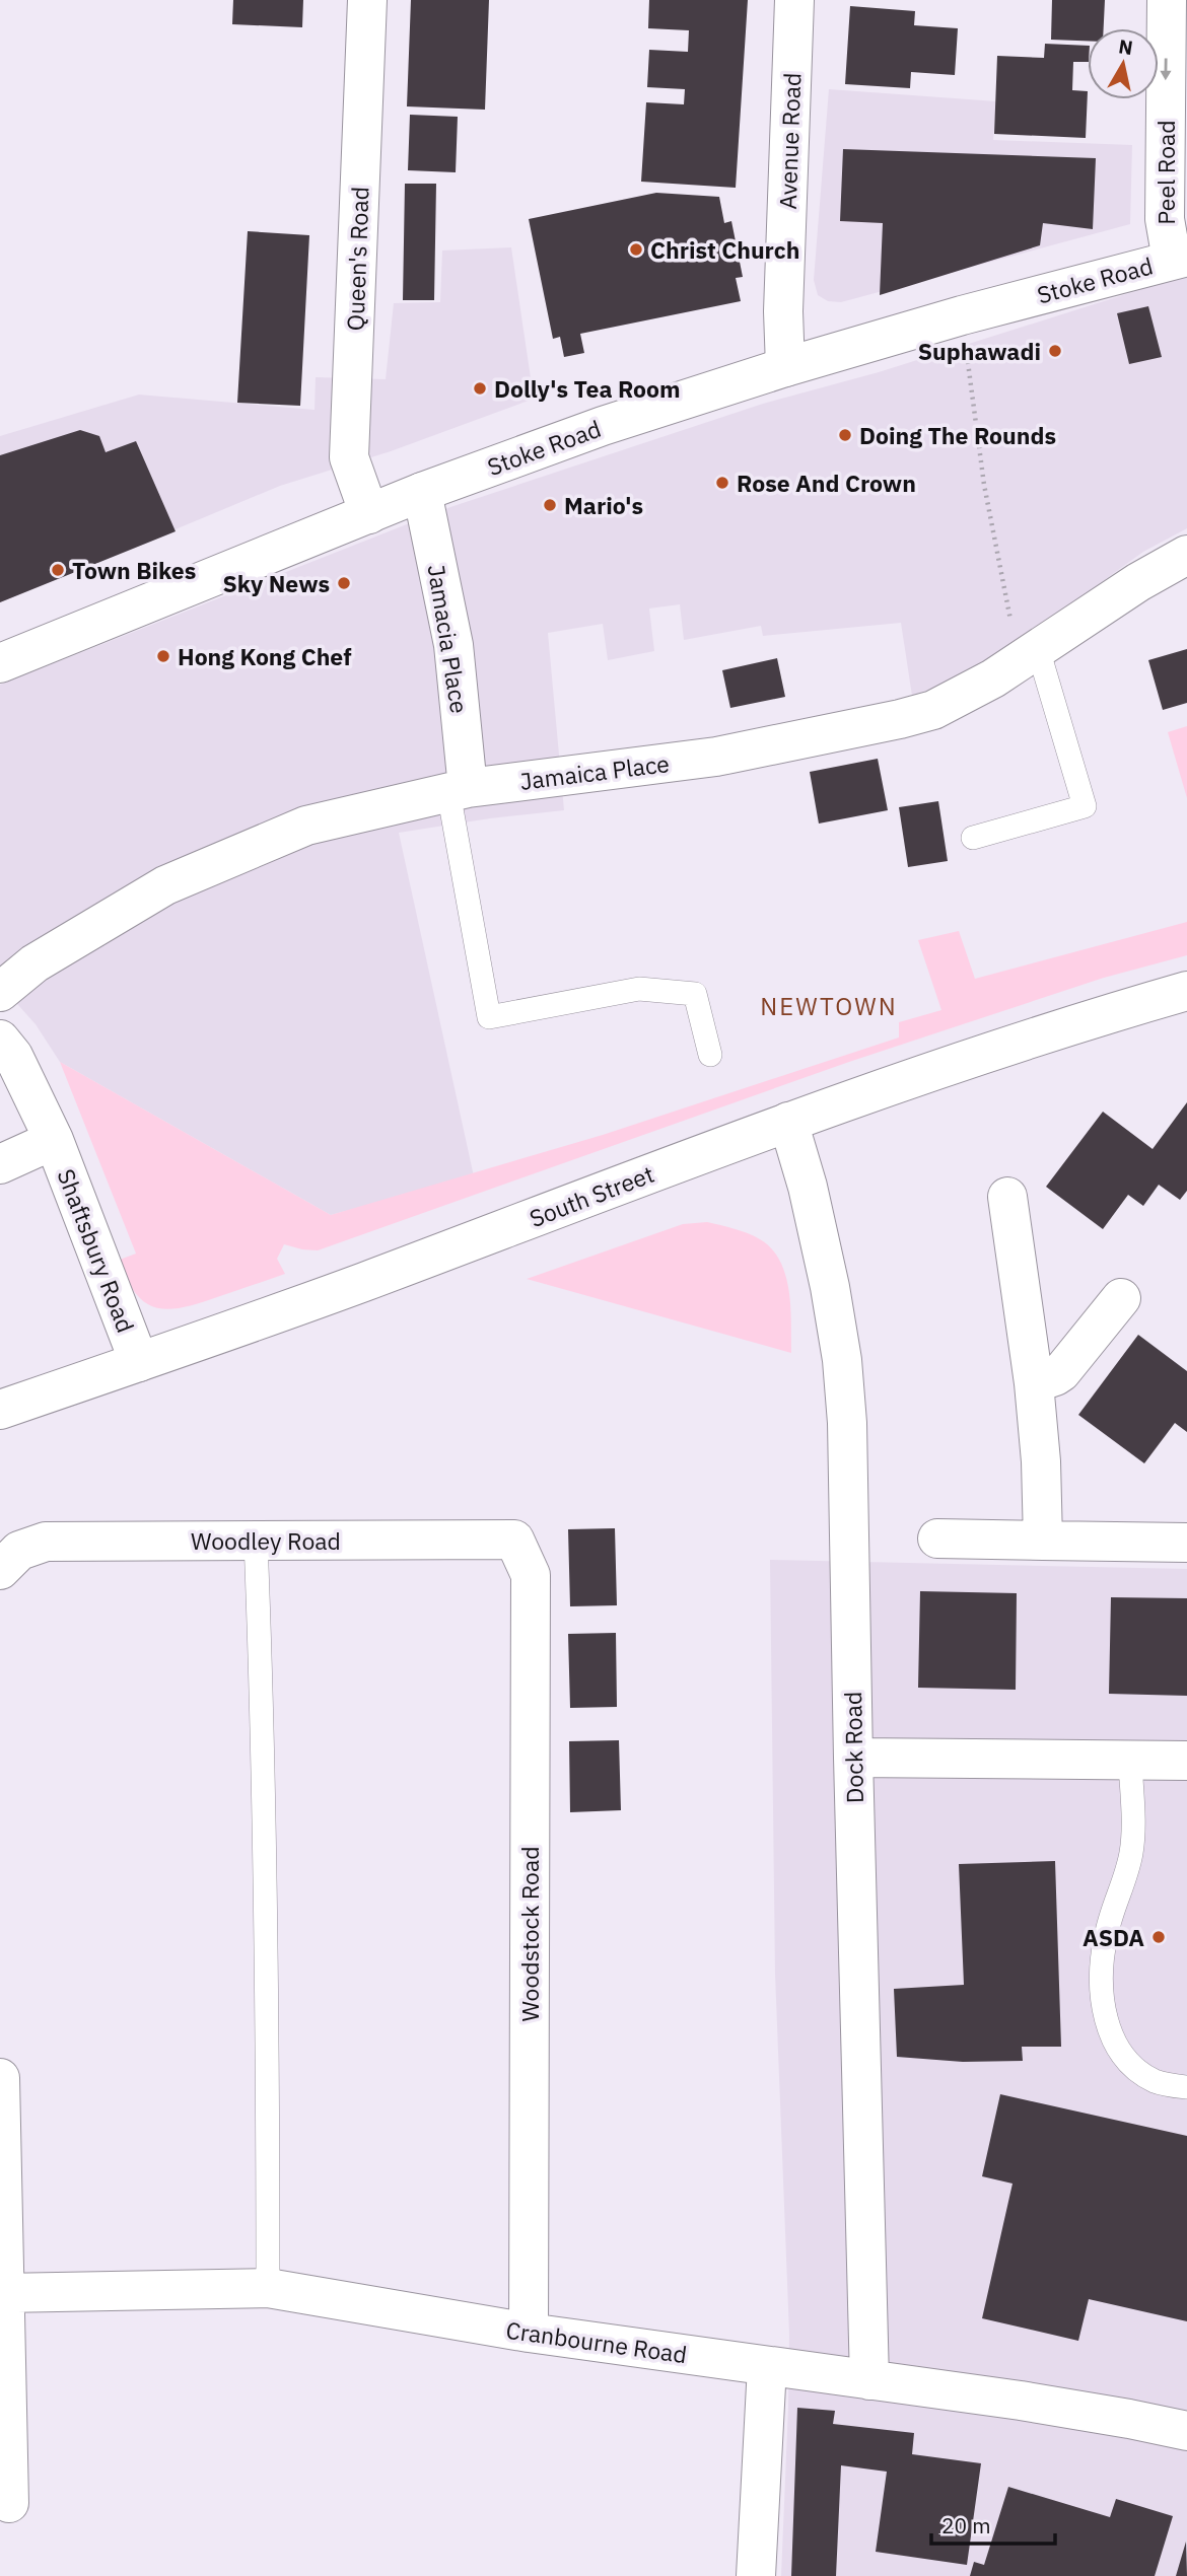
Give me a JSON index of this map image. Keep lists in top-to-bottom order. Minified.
{"streets":{"street":["Avenue Road","Peel Road","Queen's Road","Stoke Road","Jamacia Place","Jamaica Place","South Street","Shaftsbury Road","Woodley Road","Dock Road","Woodstock Road","Cranbourne Road"]},"crossings":[["Avenue Road","Stoke Road"],["Peel Road","Stoke Road"],["Queen's Road","Stoke Road"],["Stoke Road","Jamacia Place"],["Jamacia Place","Jamaica Place"],["South Street","Shaftsbury Road"],["South Street","Dock Road"],["Woodley Road","Woodstock Road"],["Dock Road","Cranbourne Road"],["Woodstock Road","Cranbourne Road"]],"one_way":["Peel Road"],"districts":["NEWTOWN"],"places":["Christ Church","Suphawadi","Dolly's Tea Room","Doing The Rounds","Rose And Crown","Mario's","Town Bikes","Sky News","Hong Kong Chef","ASDA"],"scale_bar":"20 m","north":"top"}
